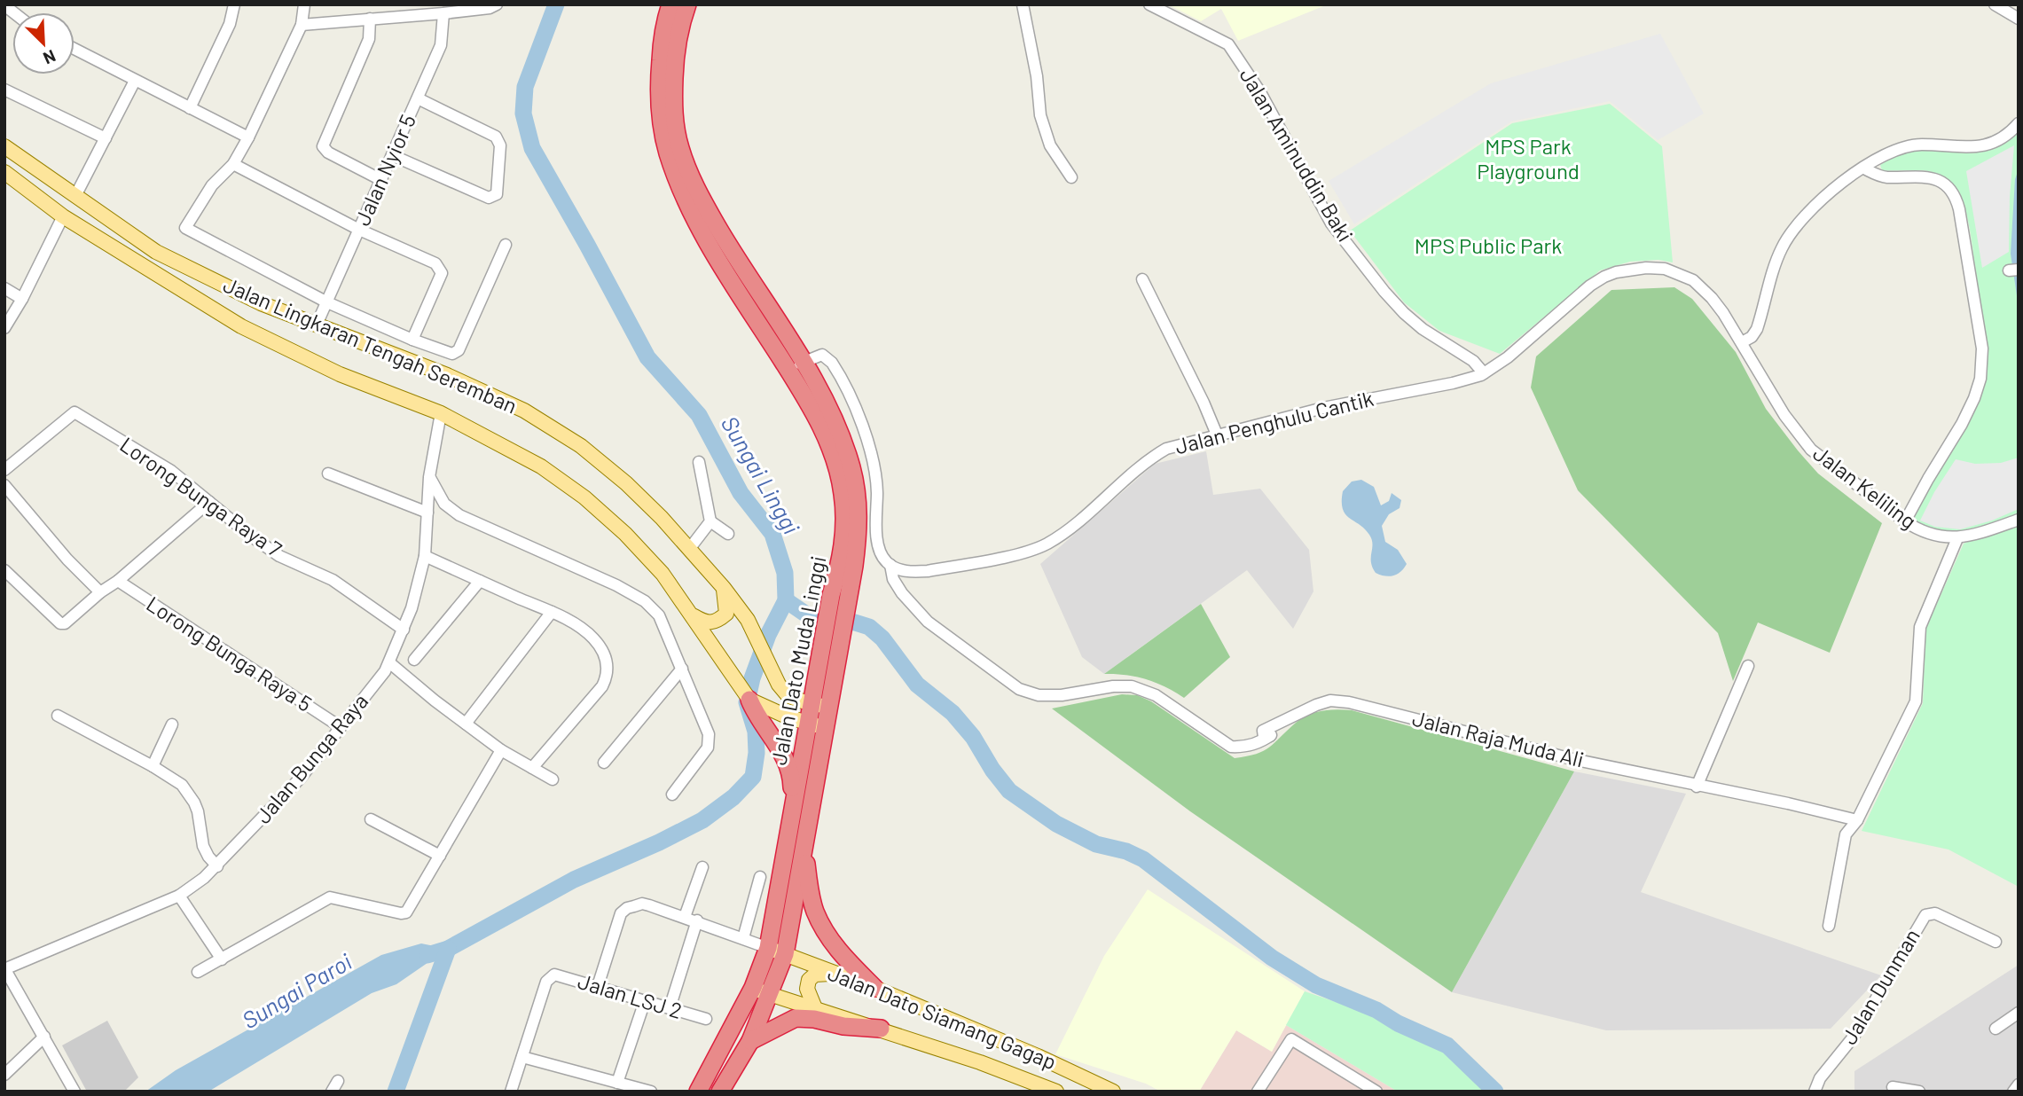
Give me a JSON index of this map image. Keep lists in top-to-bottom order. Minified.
{"streets":{"highway":["Jalan Dato Muda Linggi"],"main road":["Jalan Lingkaran Tengah Seremban","Jalan Dato Siamang Gagap"],"street":["Jalan Aminuddin Baki","Jalan Nyior 5","Jalan Penghulu Cantik","Jalan Keliling","Lorong Bunga Raya 7","Lorong Bunga Raya 5","Jalan Raja Muda Ali","Jalan Bunga Raya","Jalan Dunman","Jalan LSJ 2"]},"crossings":[["Jalan Aminuddin Baki","Jalan Penghulu Cantik"],["Jalan Nyior 5","Jalan Lingkaran Tengah Seremban"],["Jalan Lingkaran Tengah Seremban","Jalan Dato Muda Linggi"],["Jalan Lingkaran Tengah Seremban","Jalan Bunga Raya"],["Jalan Penghulu Cantik","Jalan Keliling"],["Jalan Penghulu Cantik","Jalan Raja Muda Ali"],["Lorong Bunga Raya 7","Jalan Bunga Raya"],["Lorong Bunga Raya 5","Jalan Bunga Raya"],["Jalan Dato Muda Linggi","Jalan Dato Siamang Gagap"]],"water":["Sungai Linggi","Sungai Paroi"],"parks":["MPS Park Playground","MPS Public Park"],"north":"bottom right"}
